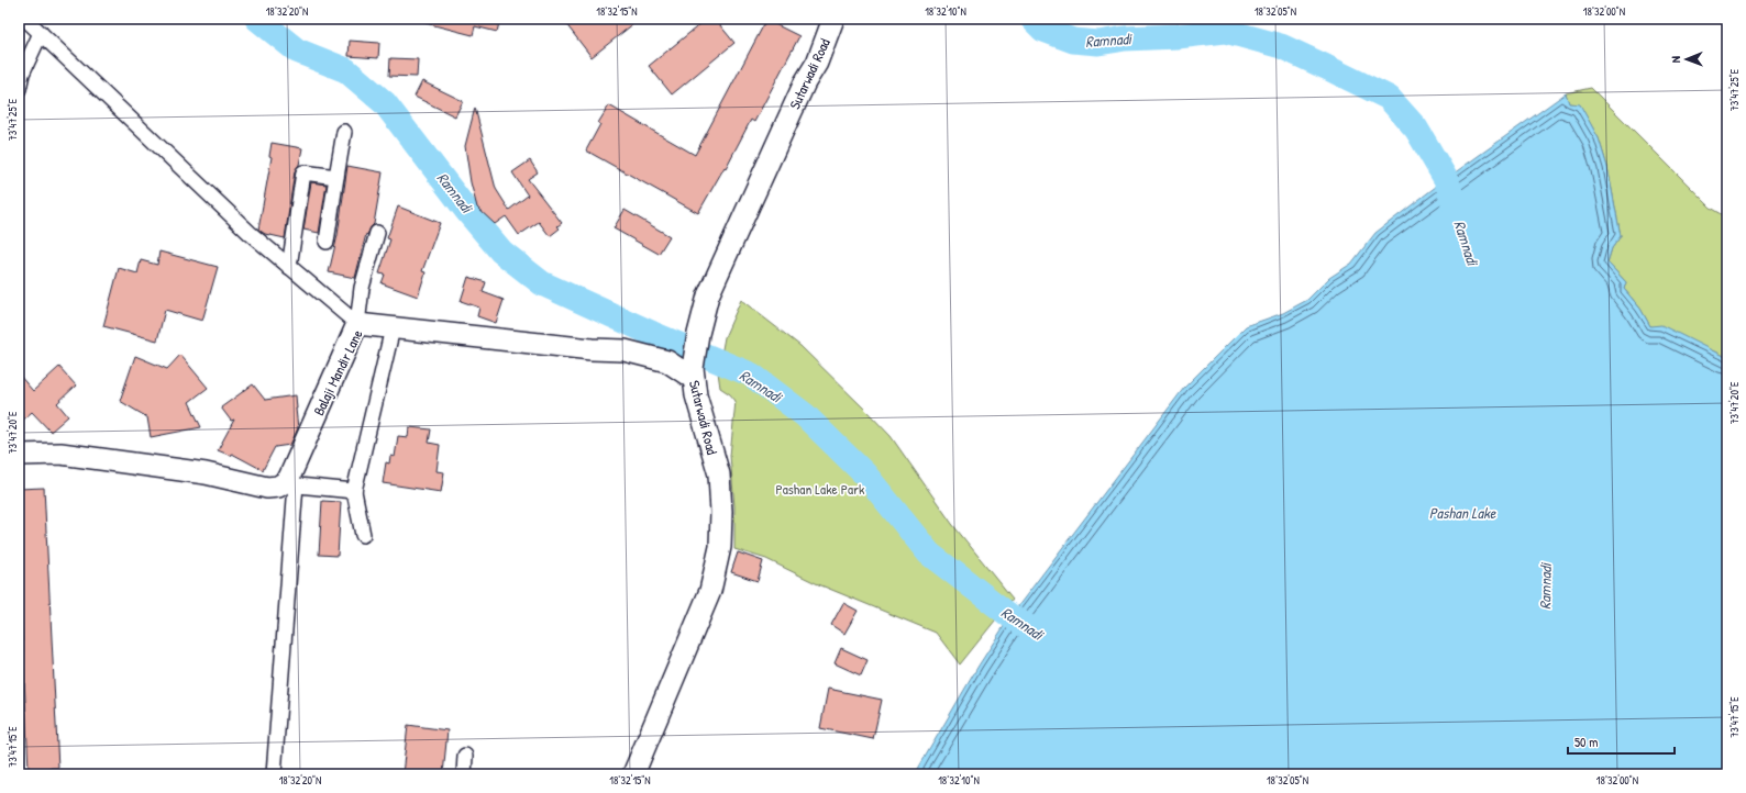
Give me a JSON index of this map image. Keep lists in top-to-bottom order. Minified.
{"streets":{"street":["Sutarwadi Road","Balaji Mandir Lane"]},"crossings":[["Sutarwadi Road","Balaji Mandir Lane"]],"water":["Ramnadi","Pashan Lake"],"parks":["Pashan Lake Park"],"scale_bar":"50 m","north":"left","coordinates":["18°32'20\"N","18°32'15\"N","18°32'10\"N","18°32'05\"N","18°32'00\"N","73°47'25\"E","73°47'20\"E","73°47'15\"E"]}
